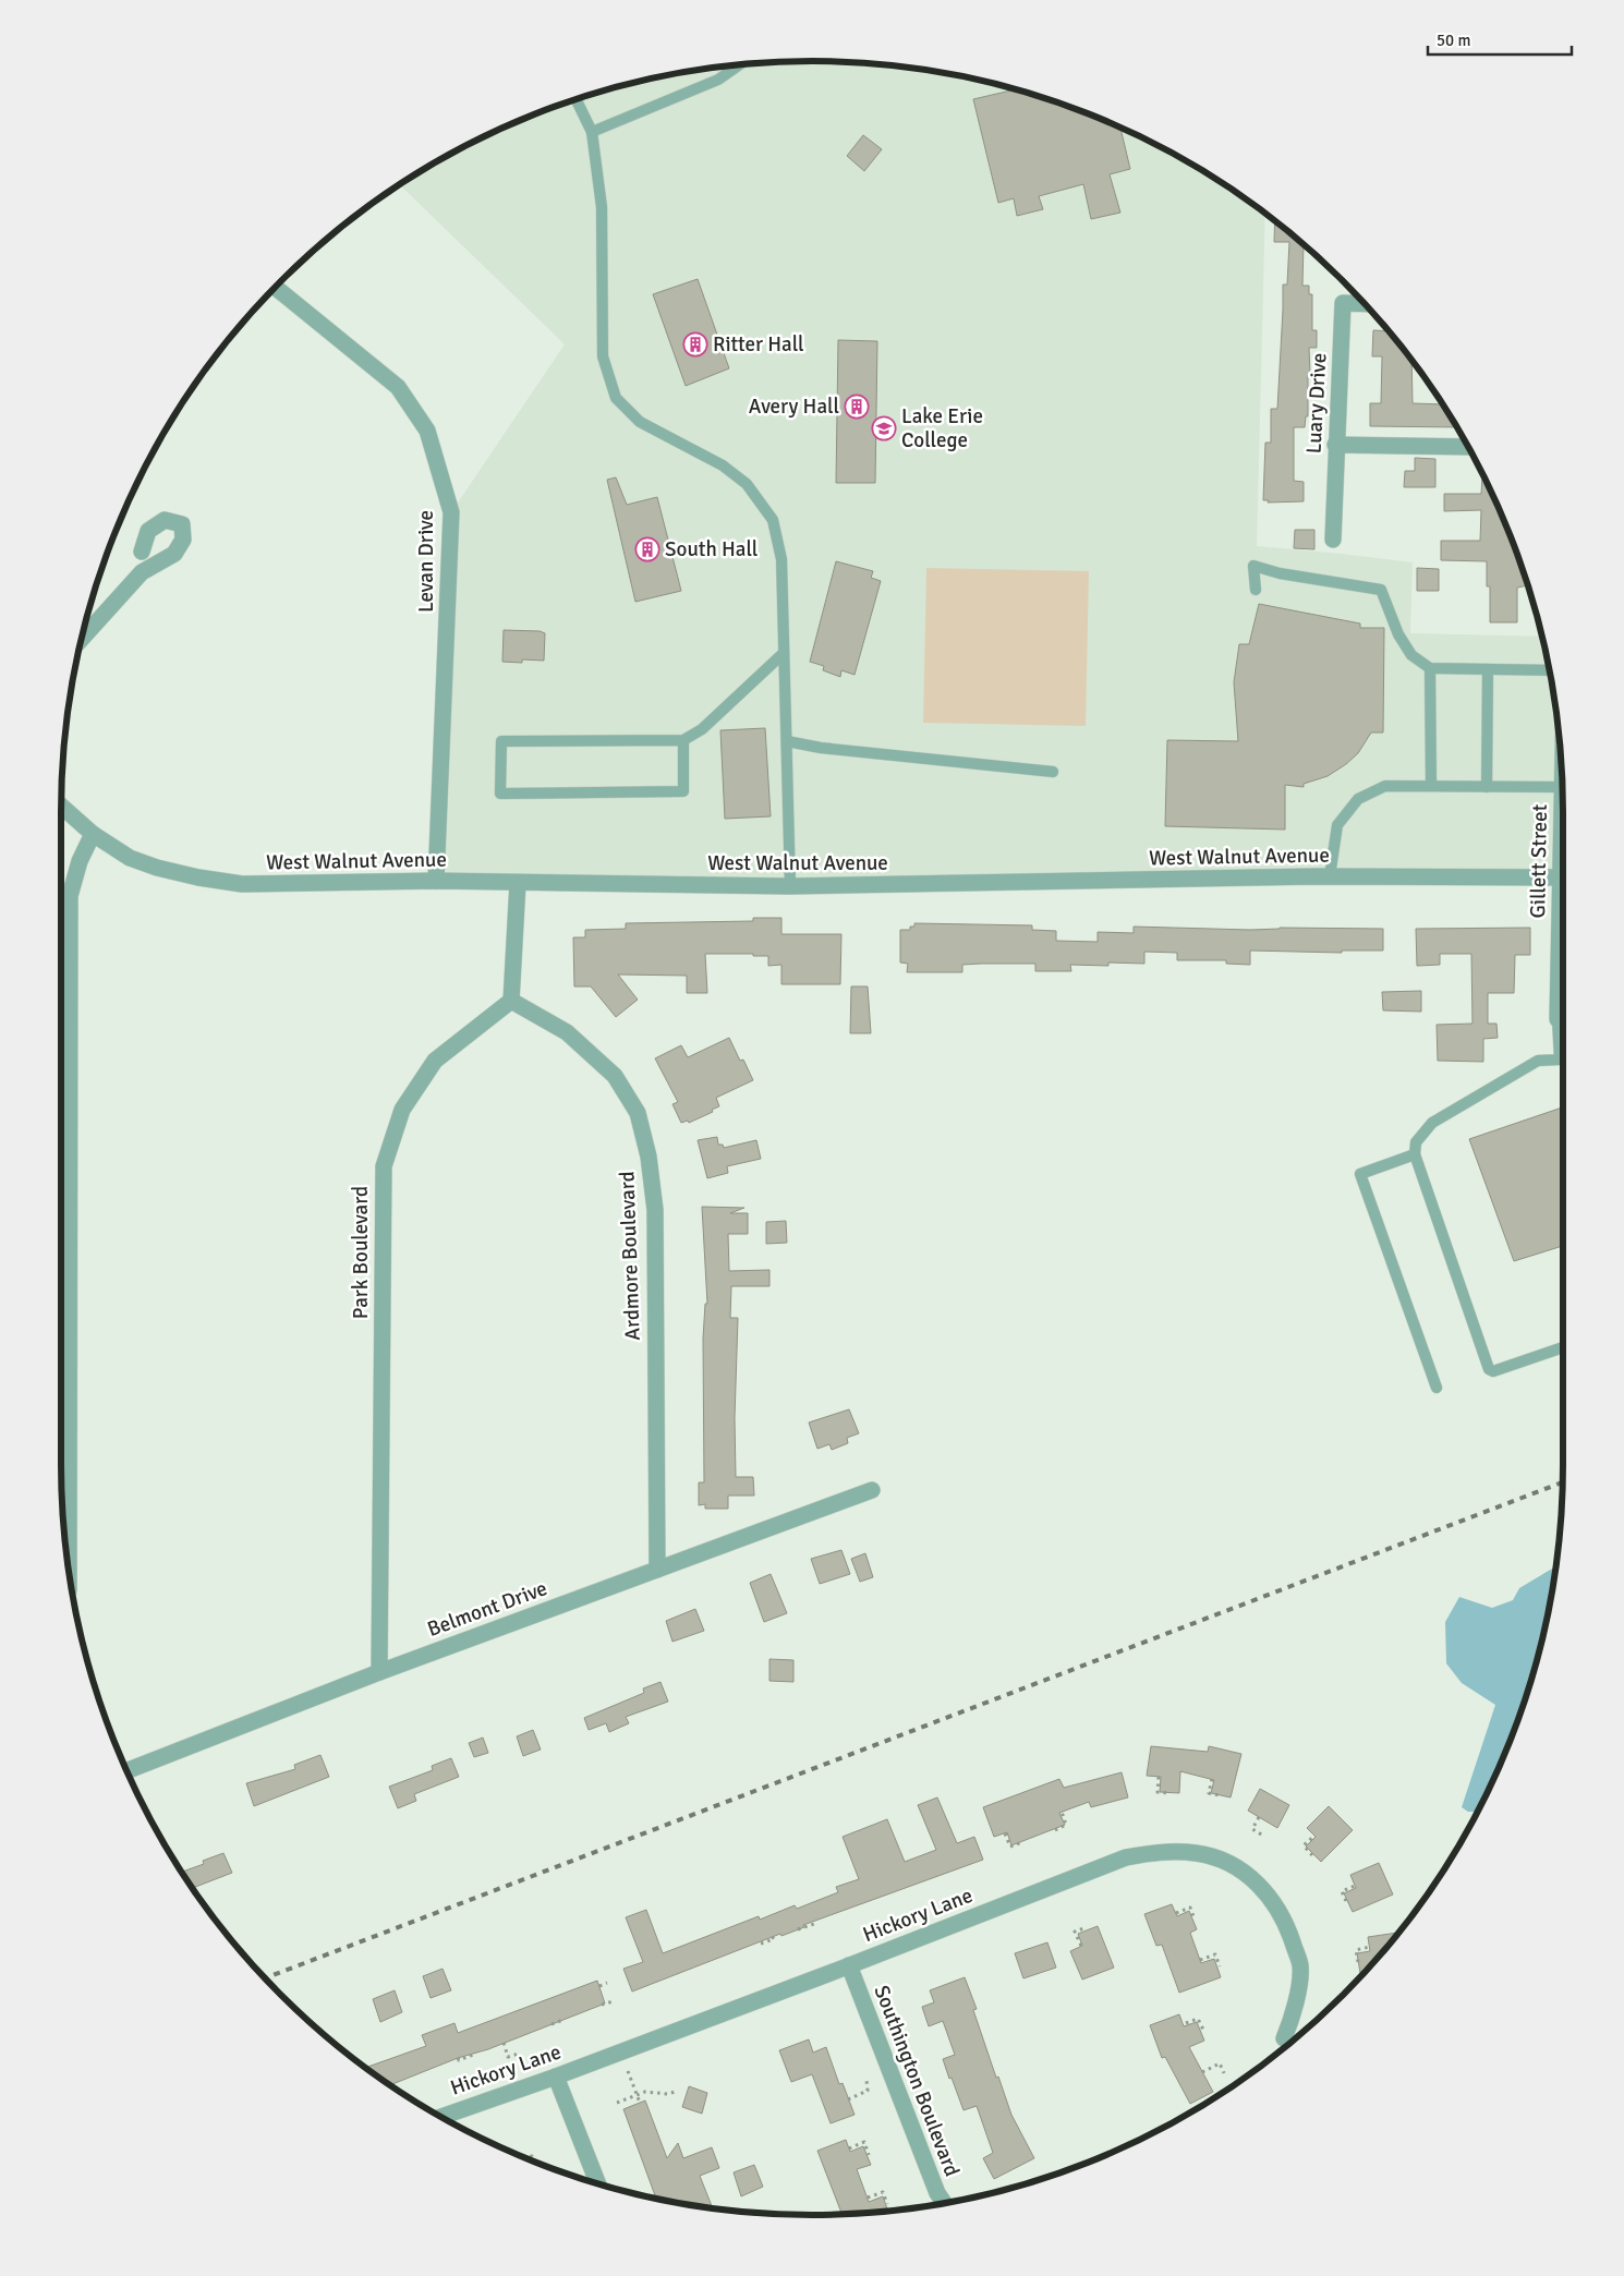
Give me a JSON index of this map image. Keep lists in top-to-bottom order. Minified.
{"streets":{"street":["Luary Drive","Levan Drive","West Walnut Avenue","Gillett Street","Park Boulevard","Ardmore Boulevard","Belmont Drive","Hickory Lane","Southington Boulevard"]},"crossings":[["Levan Drive","West Walnut Avenue"],["Park Boulevard","Ardmore Boulevard"],["Park Boulevard","Belmont Drive"],["Ardmore Boulevard","Belmont Drive"],["Hickory Lane","Southington Boulevard"]],"places":{"building":["Ritter Hall","Avery Hall","South Hall"],"school or university":["Lake Erie College"]},"scale_bar":"50 m"}
